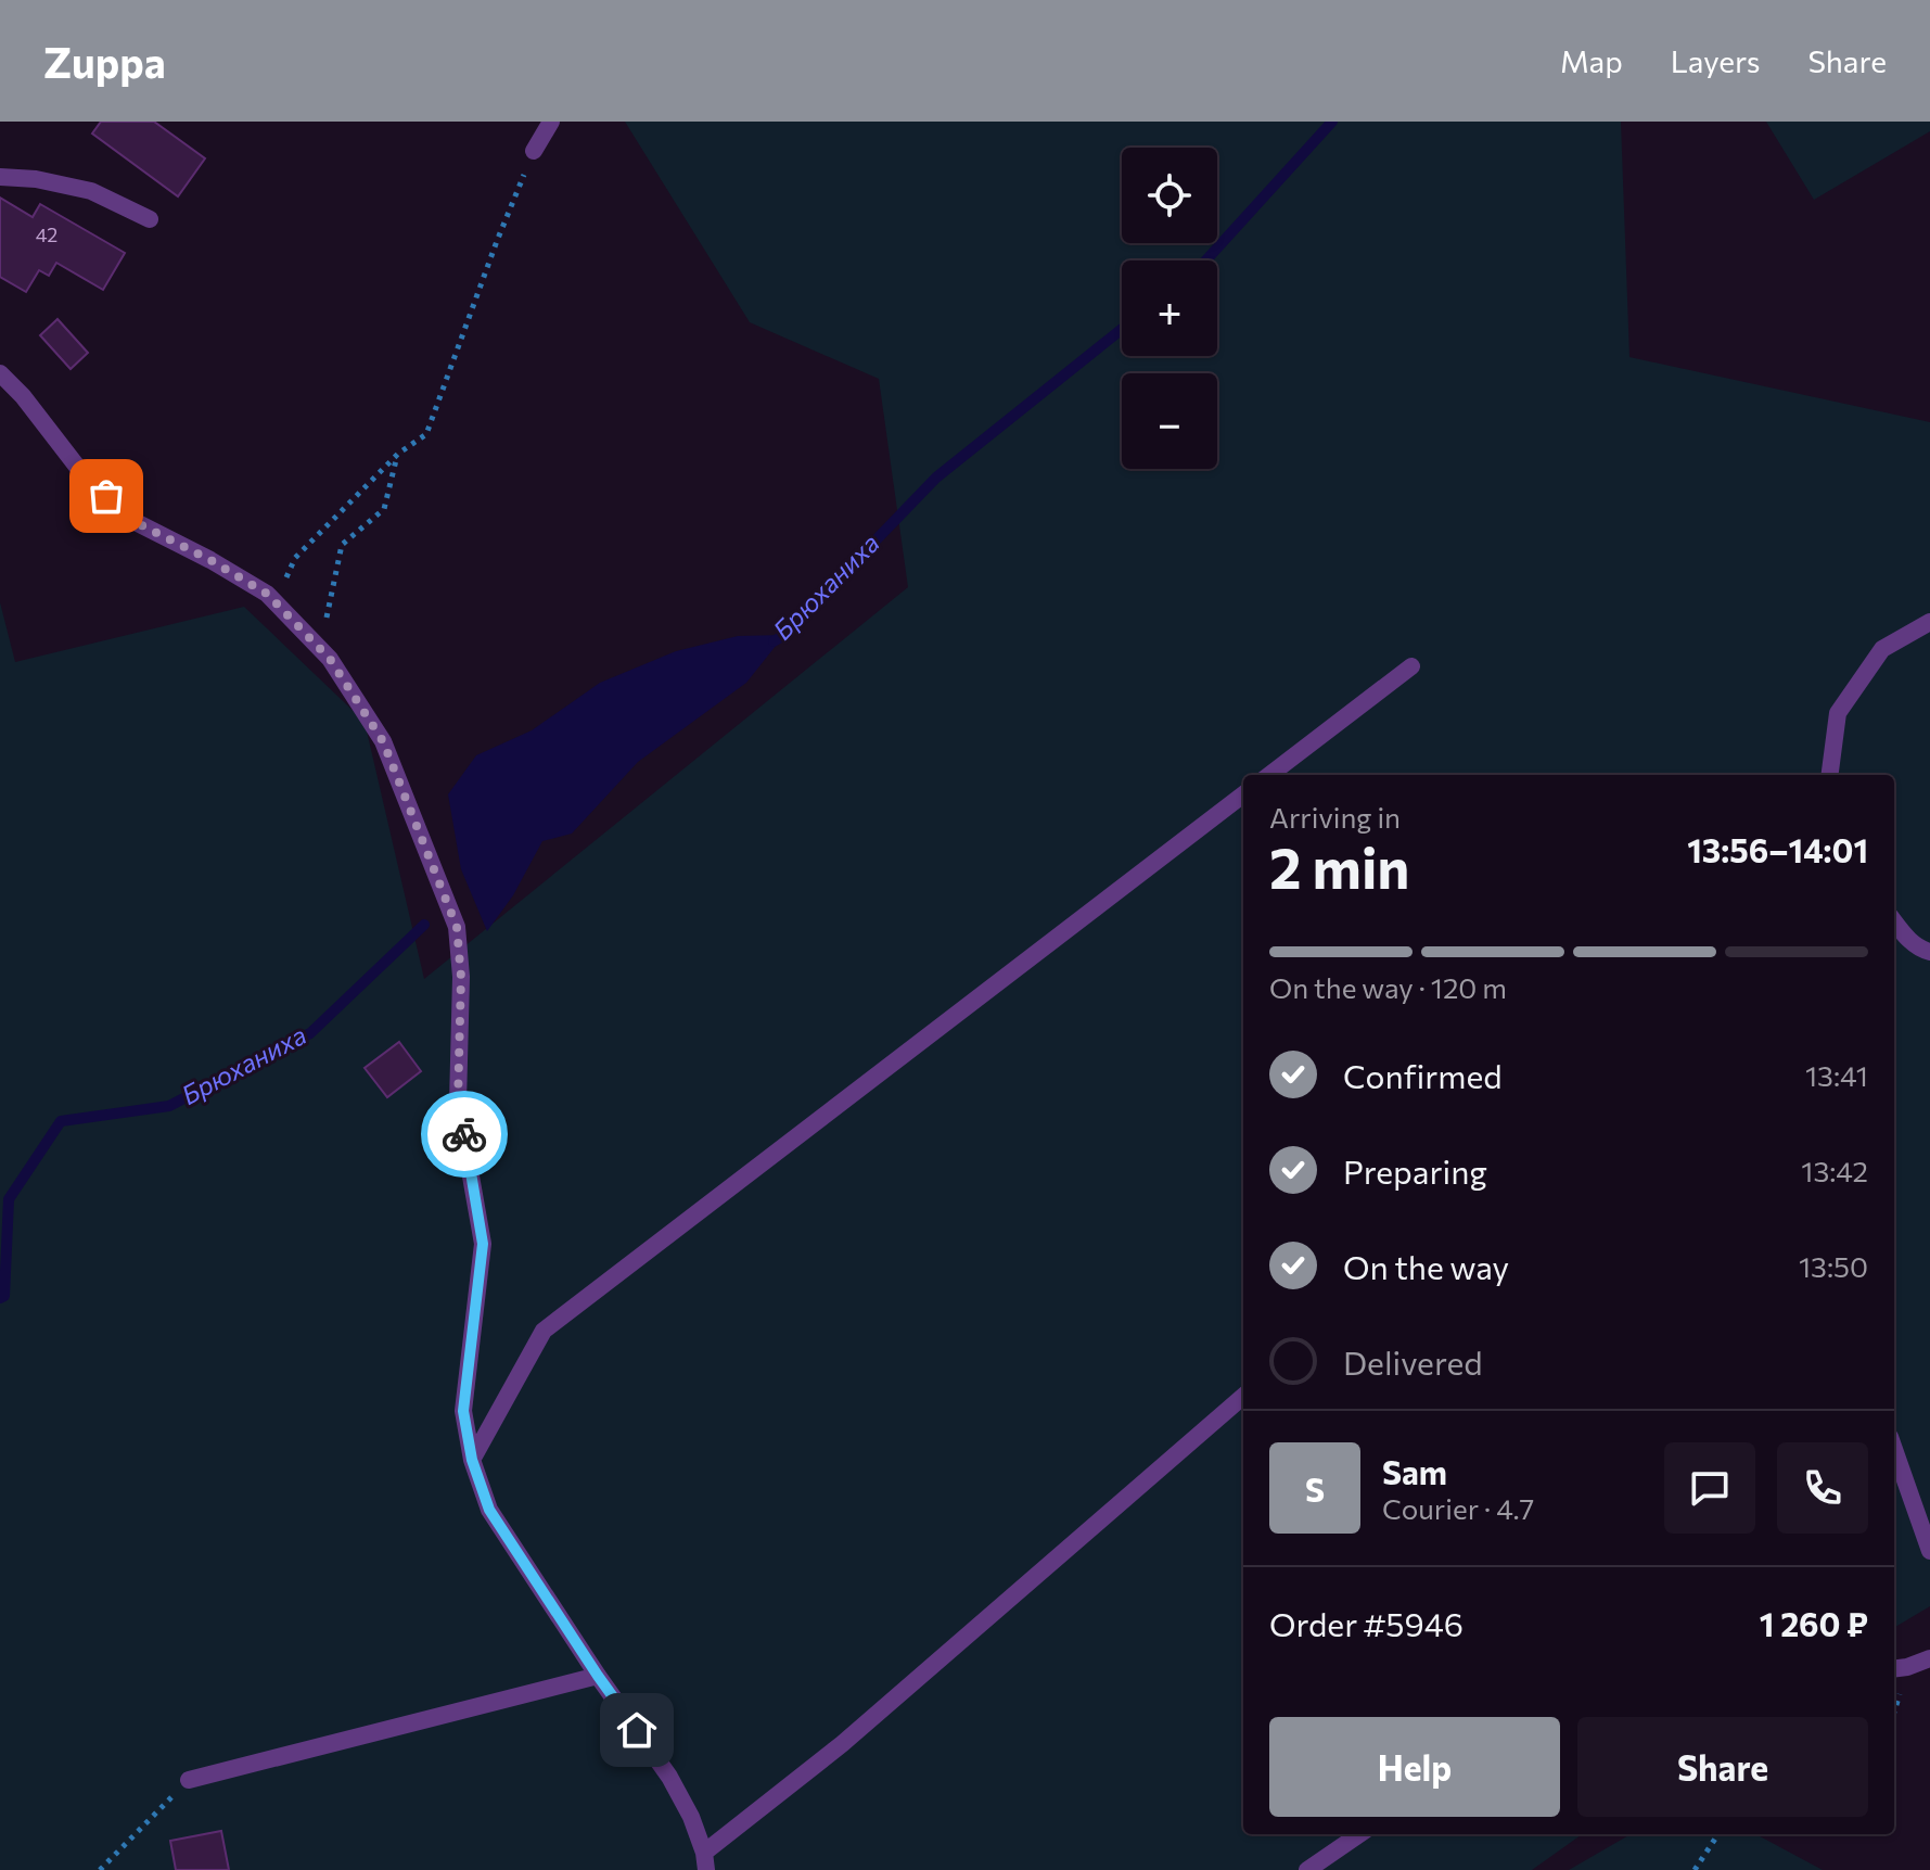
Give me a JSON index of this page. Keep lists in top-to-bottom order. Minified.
{"water":["Брюханиха"],"house_numbers":["42"],"page":{"header":"Zuppa","nav":["Map","Layers","Share"],"map_buttons":["+","−"],"heading":["2 min","Arriving in","13:56–14:01"],"panel":["Sam","Courier · 4.7","Order #5946","1 260 ₽"],"bar":"On the way · 120 m","list":[["Confirmed","13:41"],["Preparing","13:42"],["On the way","13:50"],"Delivered"],"round":"S","buttons":["Help","Share"]}}
